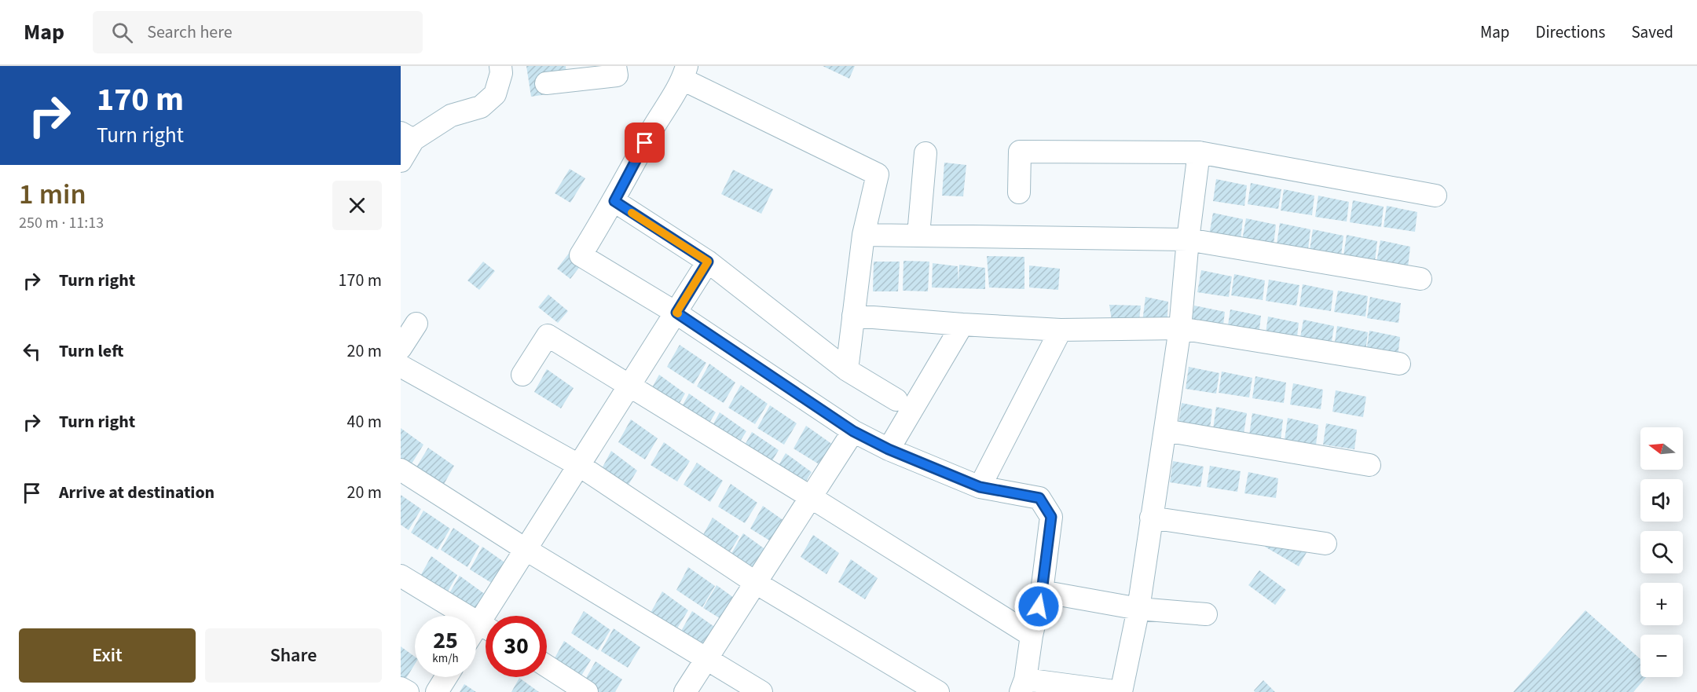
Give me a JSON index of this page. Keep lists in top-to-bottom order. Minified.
{"north":"left","page":{"header":"Map","search":"Search here","nav":["Map","Directions","Saved"],"turn":["170 m","Turn right"],"heading":["1 min","250 m · 11:13"],"list":[{"name":"Turn right","value":"170 m"},{"name":"Turn left","value":"20 m"},{"name":"Turn right","value":"40 m"},{"name":"Arrive at destination","value":"20 m"}],"map_buttons":["+","−"],"speed":"25 km/h","limit":"30","buttons":["Exit","Share"]}}
